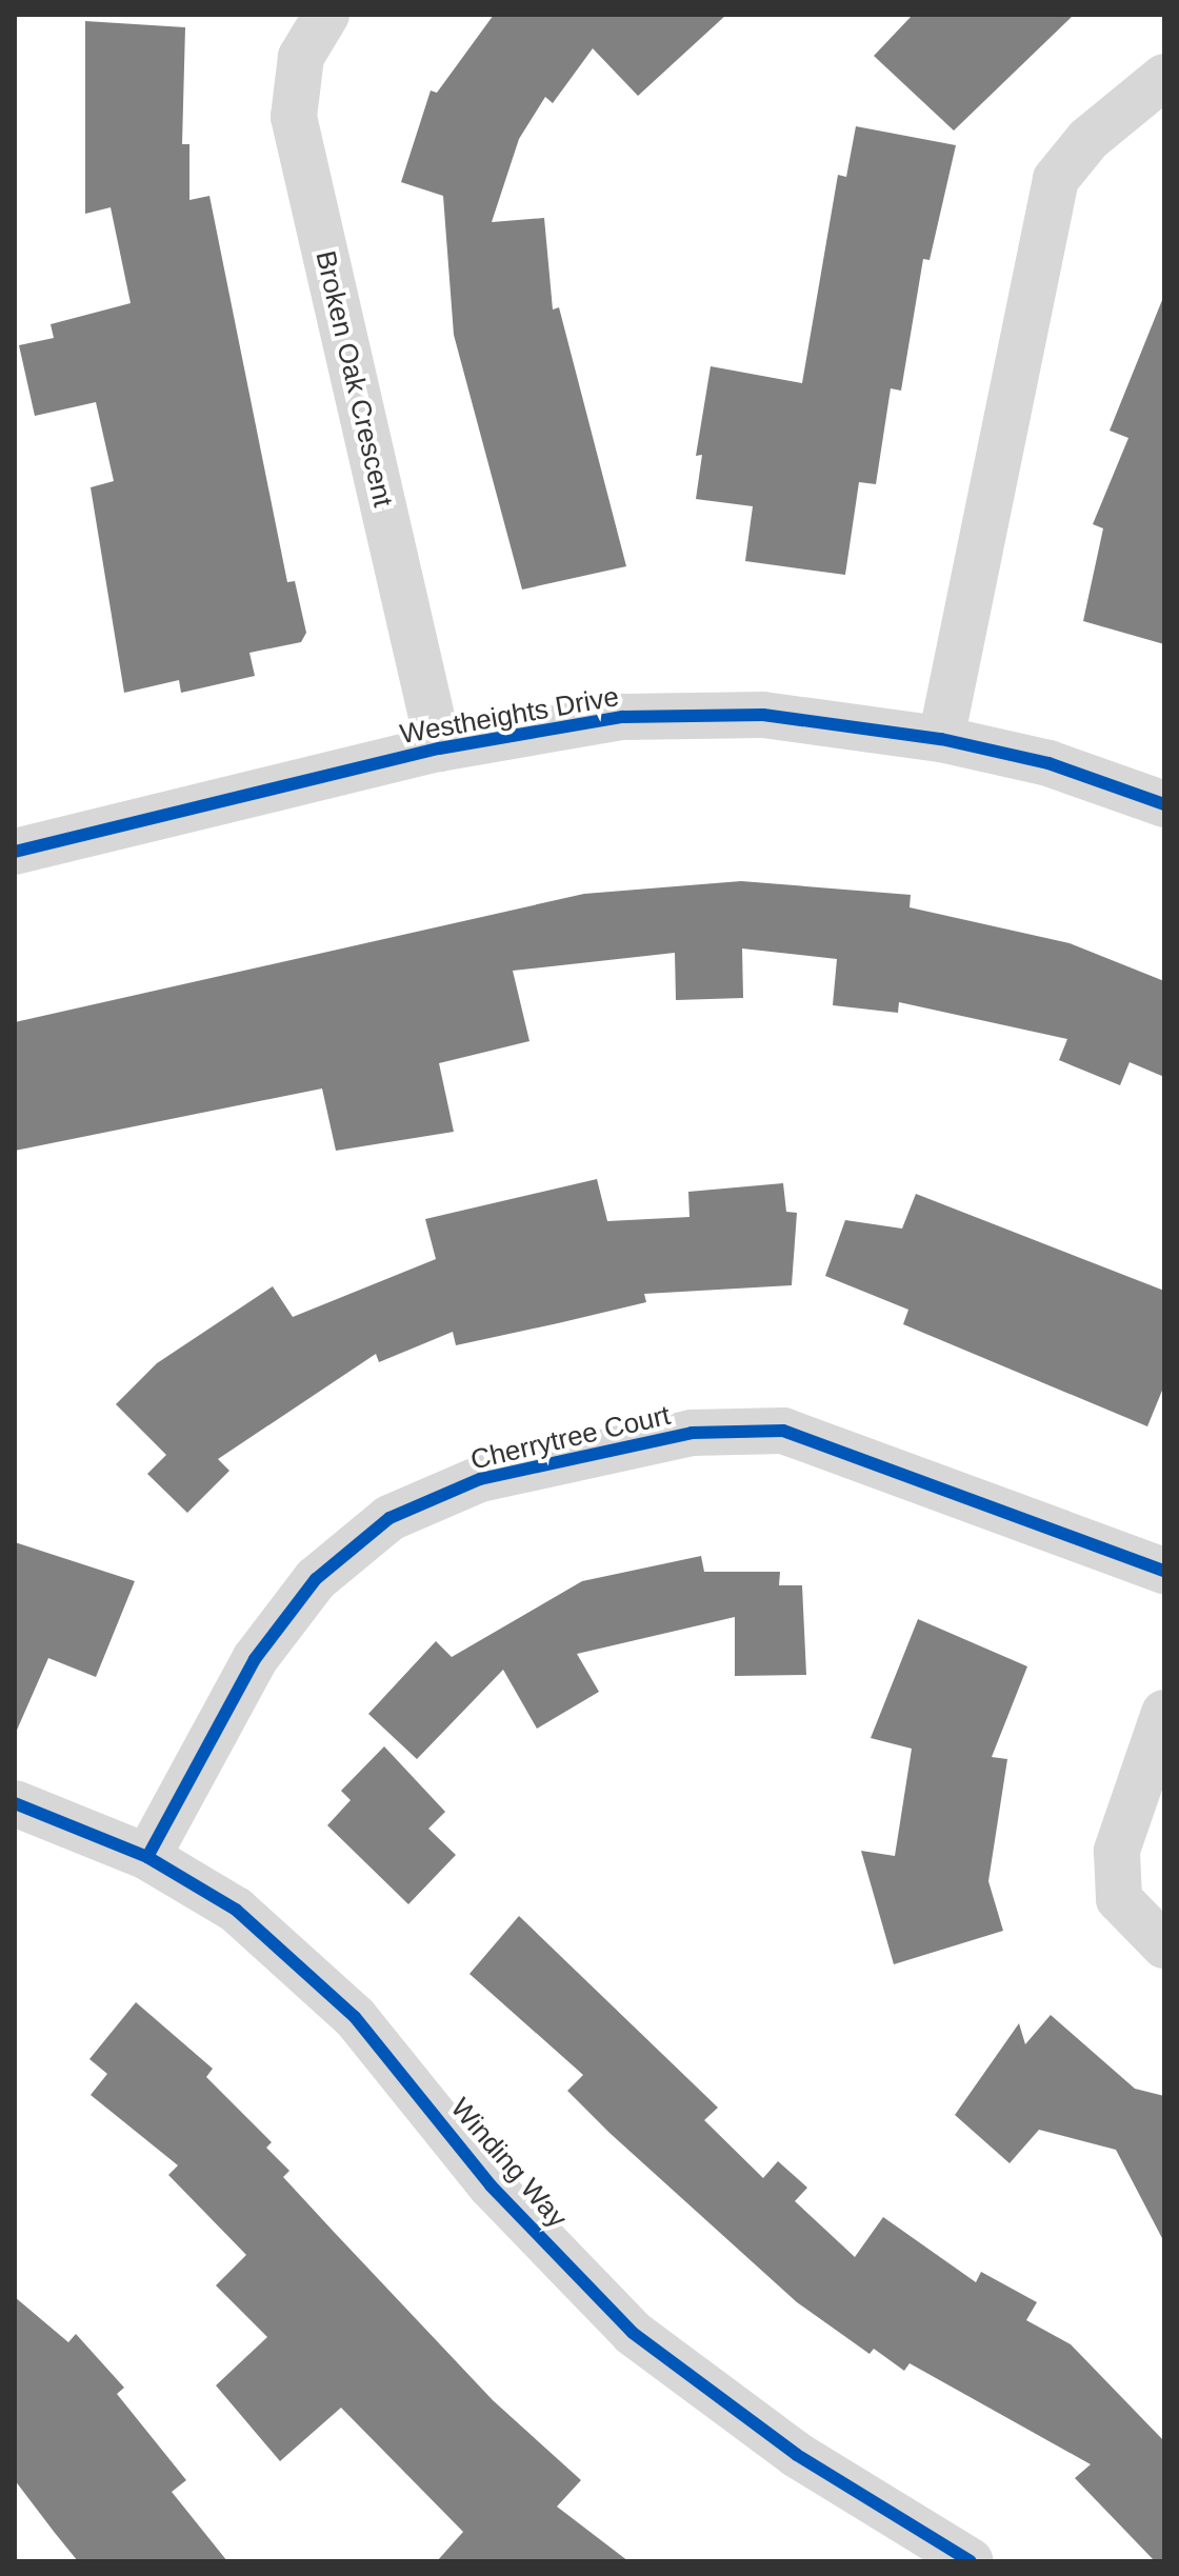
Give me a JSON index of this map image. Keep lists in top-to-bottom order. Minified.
{"streets":{"street":["Broken Oak Crescent","Westheights Drive","Cherrytree Court","Winding Way"]},"crossings":[["Broken Oak Crescent","Westheights Drive"],["Cherrytree Court","Winding Way"]]}
